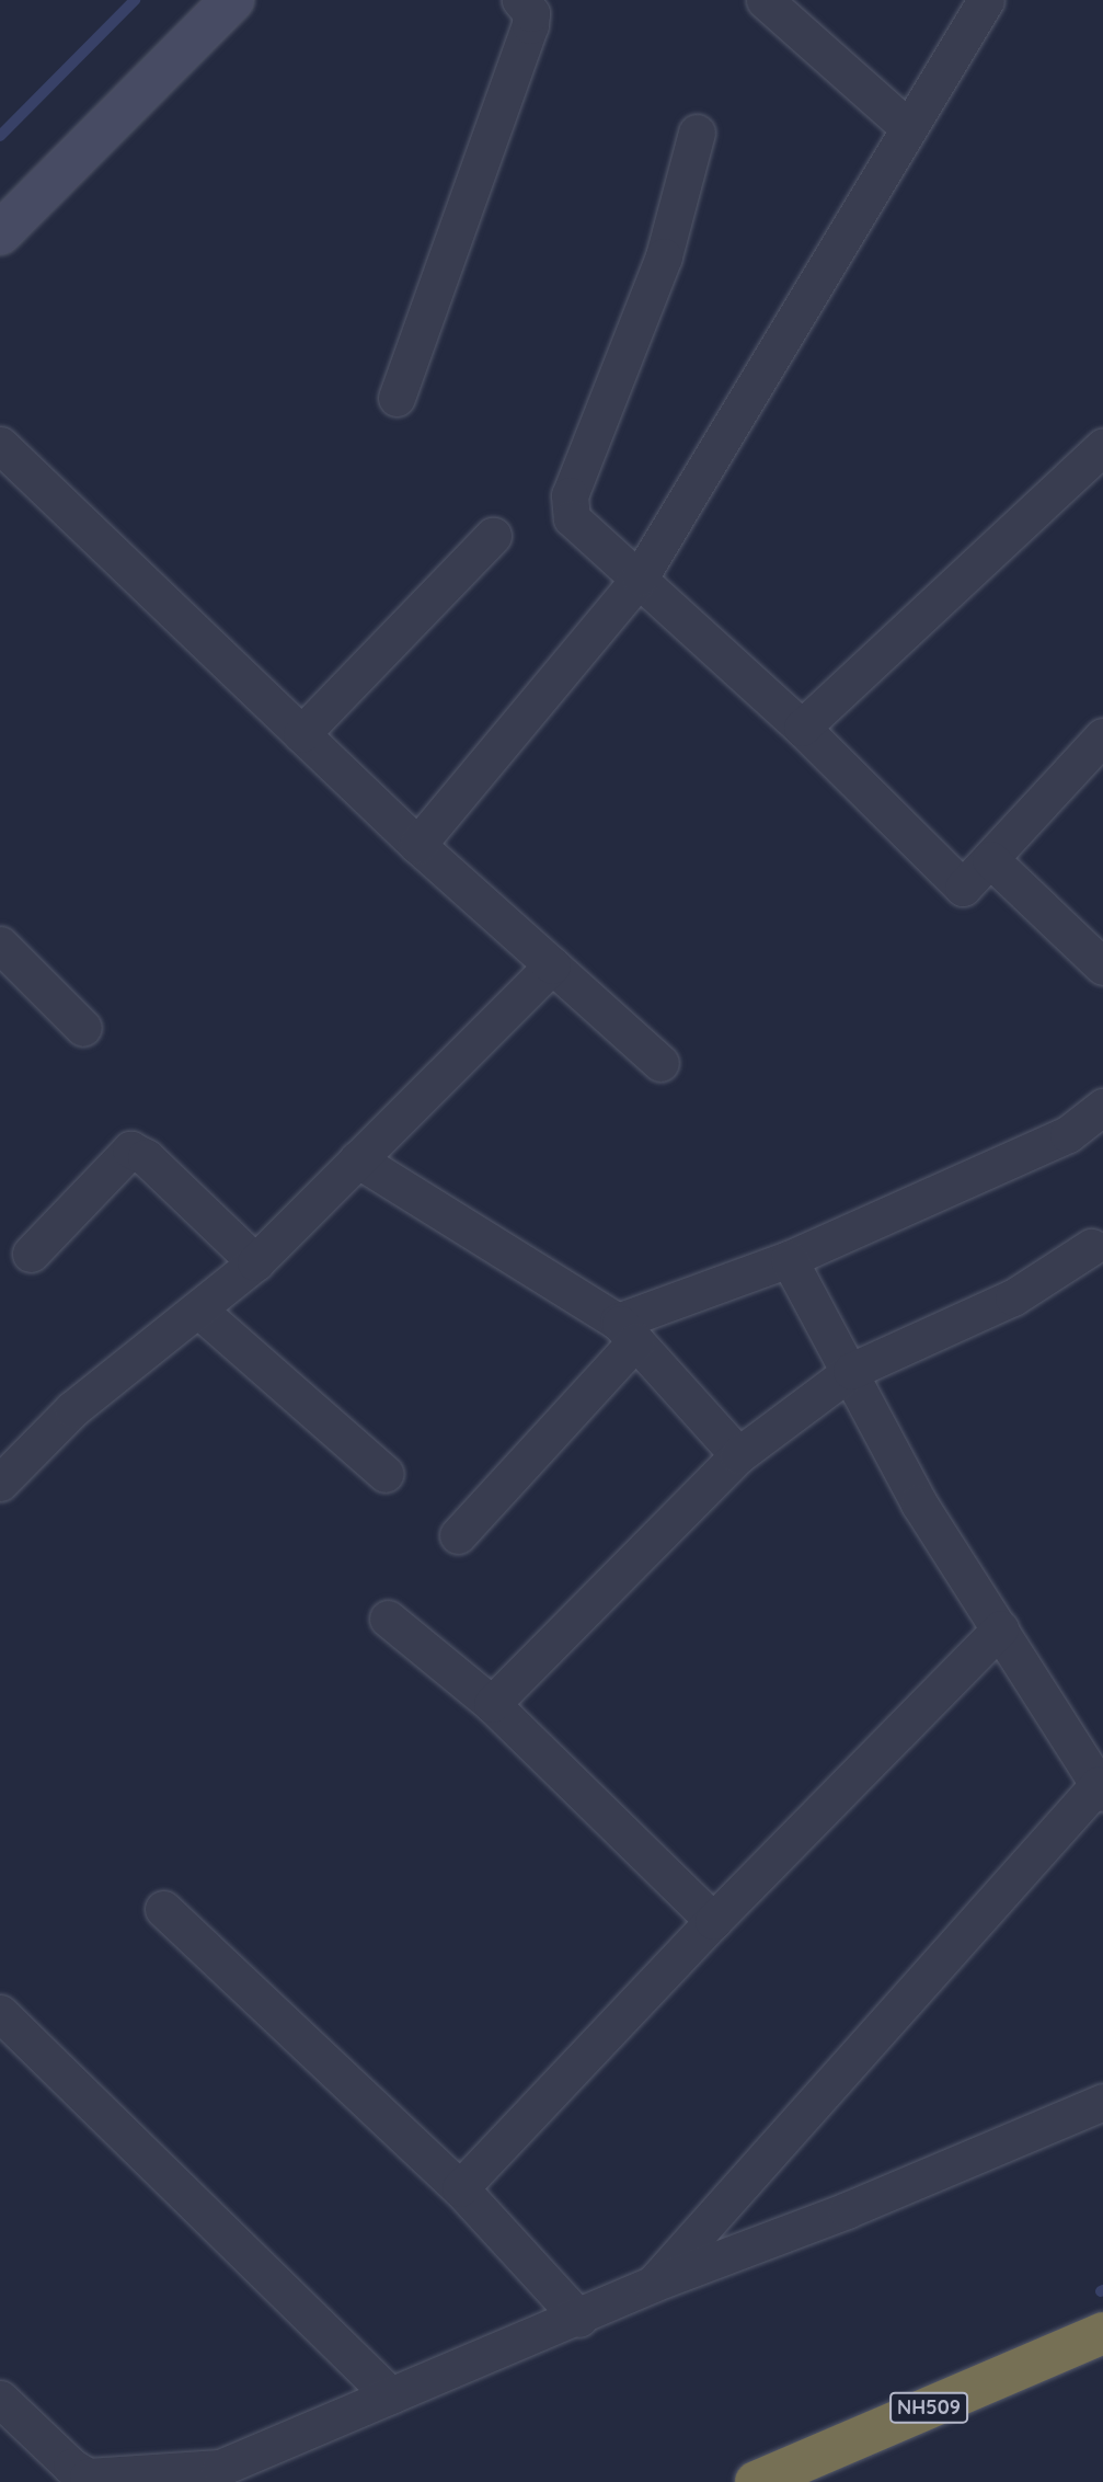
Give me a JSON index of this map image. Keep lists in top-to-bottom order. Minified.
{"streets":{"highway":["NH509"]}}
